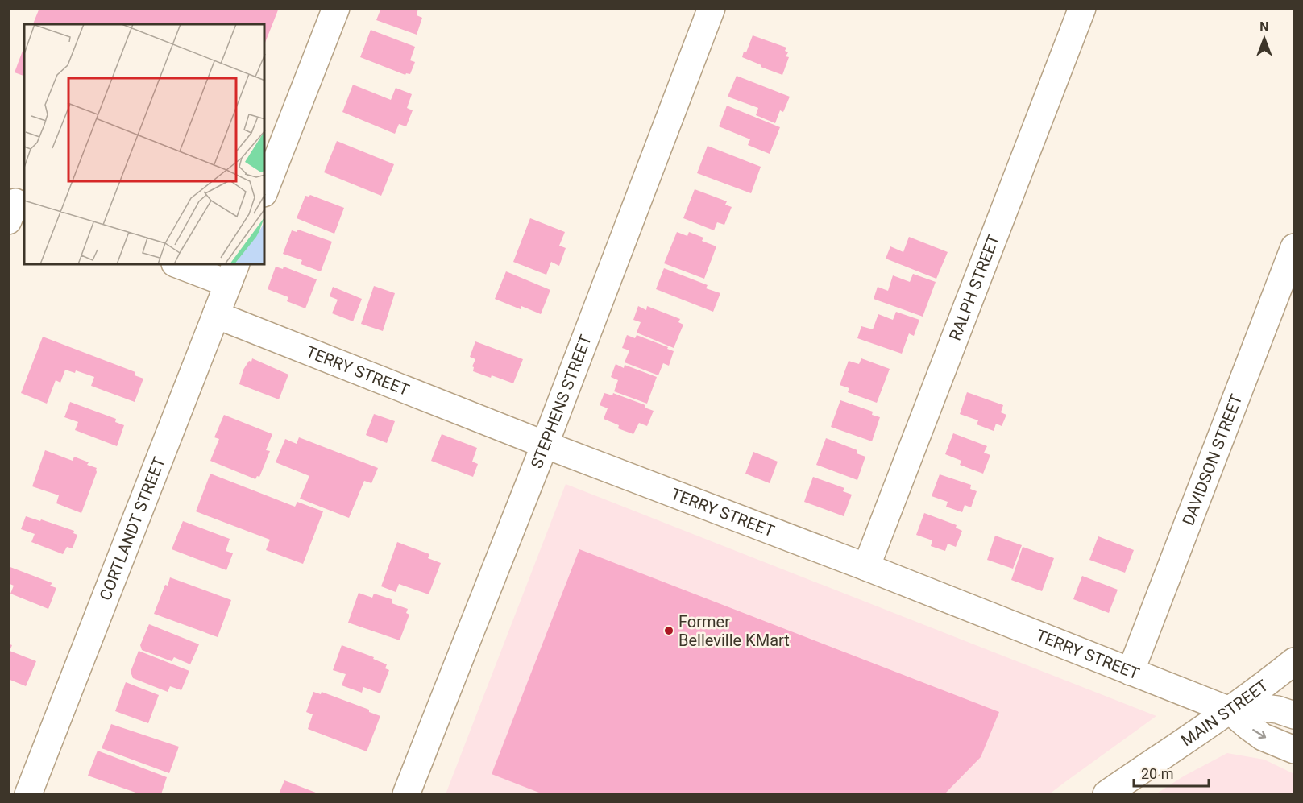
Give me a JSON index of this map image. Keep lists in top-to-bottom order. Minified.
{"streets":{"main road":["RALPH STREET","TERRY STREET","STEPHENS STREET","DAVIDSON STREET","CORTLANDT STREET","MAIN STREET"]},"crossings":[["RALPH STREET","TERRY STREET"],["TERRY STREET","STEPHENS STREET"],["TERRY STREET","DAVIDSON STREET"],["TERRY STREET","CORTLANDT STREET"],["TERRY STREET","MAIN STREET"]],"places":["Former Belleville KMart"],"scale_bar":"20 m","north":"top"}
